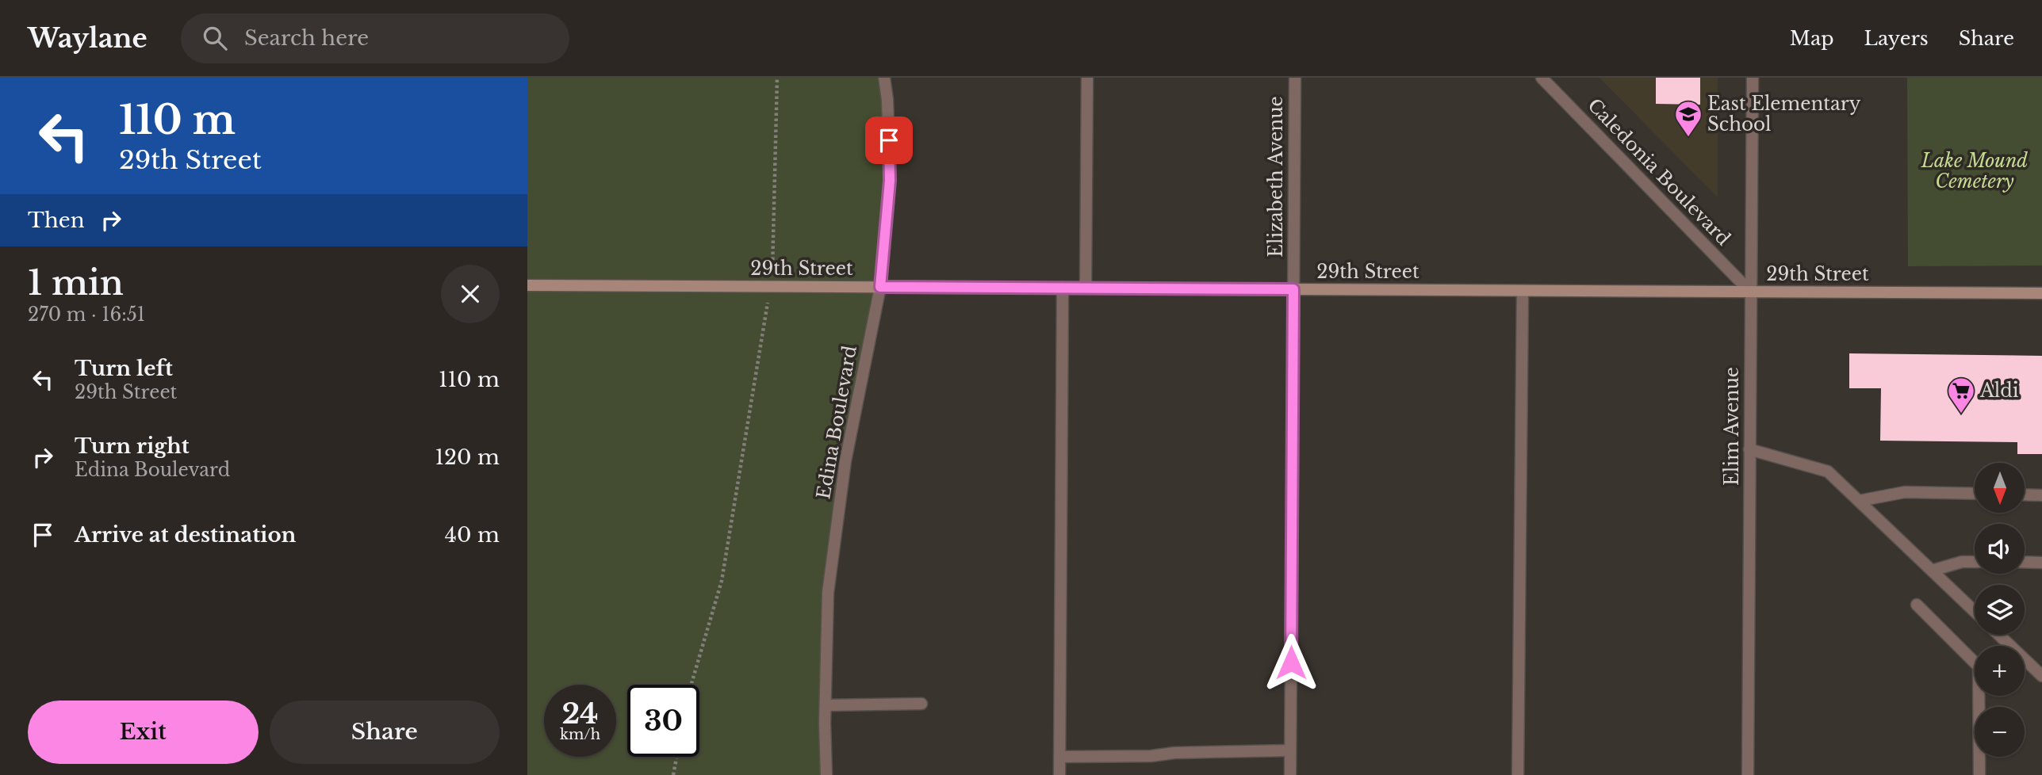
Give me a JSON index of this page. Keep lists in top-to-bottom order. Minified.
{"streets":{"street":["Caledonia Boulevard","Elizabeth Avenue","29th Street","Edina Boulevard","Elim Avenue"]},"crossings":[["Caledonia Boulevard","29th Street"],["Caledonia Boulevard","Elim Avenue"],["Elizabeth Avenue","29th Street"],["29th Street","Edina Boulevard"],["29th Street","Elim Avenue"]],"parks":["Lake Mound Cemetery"],"places":{"school or university":["East Elementary School"],"supermarket":["Aldi"]},"north":"bottom","page":{"header":"Waylane","search":"Search here","nav":["Map","Layers","Share"],"turn":["110 m","29th Street"],"then":"Then","heading":["1 min","270 m · 16:51"],"list":[{"name":"Turn left","note":"29th Street","value":"110 m"},{"name":"Turn right","note":"Edina Boulevard","value":"120 m"},{"name":"Arrive at destination","value":"40 m"}],"map_buttons":["+","−"],"speed":"24 km/h","limit":"30","buttons":["Exit","Share"]}}
